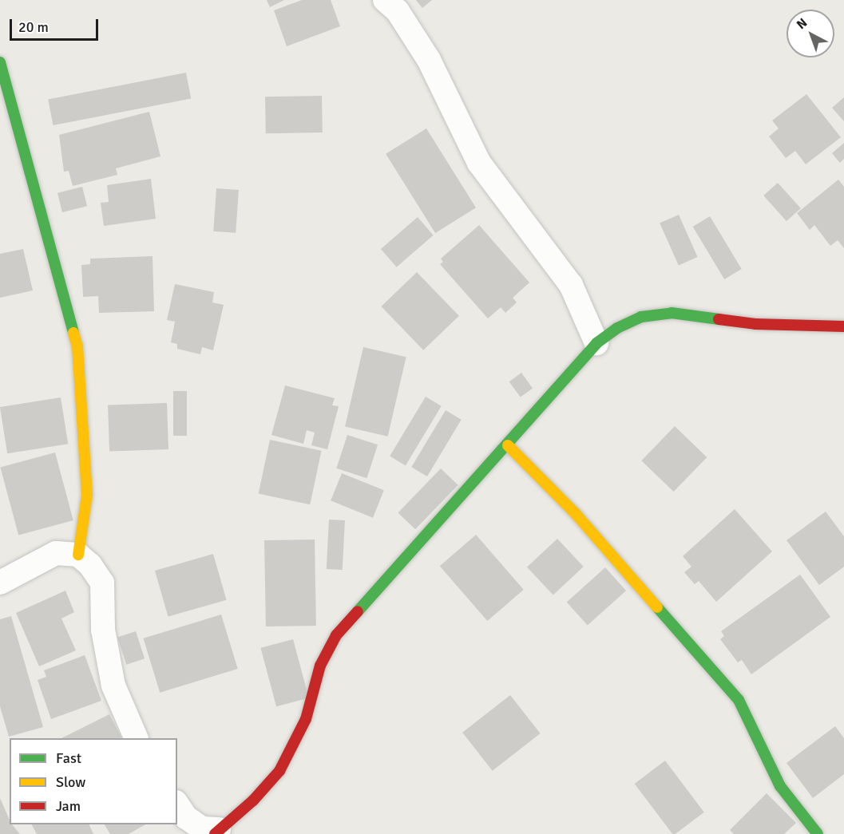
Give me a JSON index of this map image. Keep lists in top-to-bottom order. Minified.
{"legend":["Fast","Slow","Jam"],"scale_bar":"20 m","north":"top left"}
